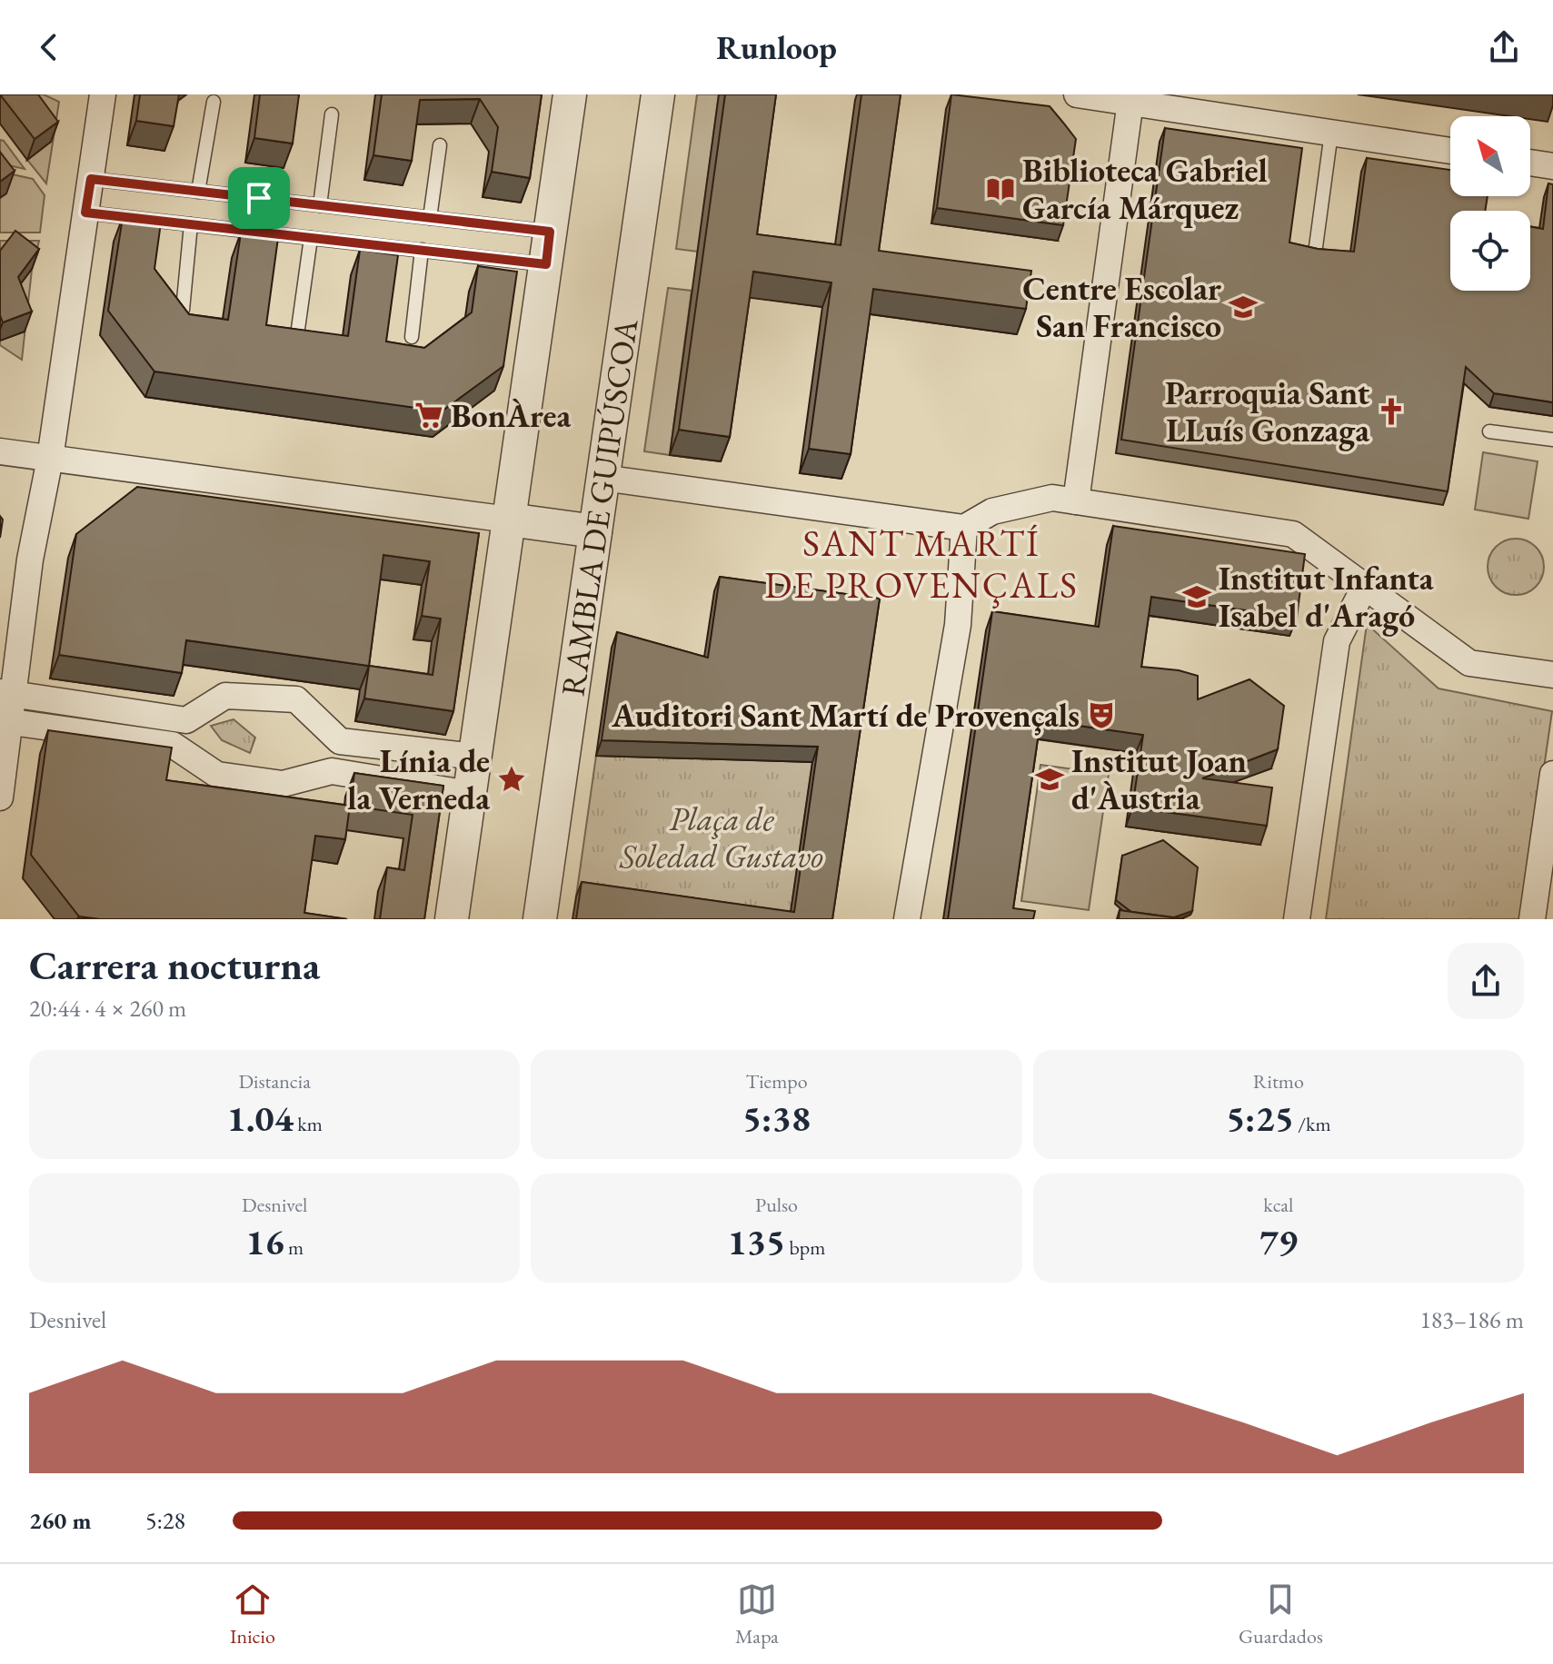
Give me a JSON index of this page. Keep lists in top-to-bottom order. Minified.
{"streets":{"street":["RAMBLA DE GUIPÚSCOA"]},"districts":["SANT MARTÍ DE PROVENÇALS"],"parks":["Plaça de Soledad Gustavo"],"places":{"library":["Biblioteca Gabriel García Márquez"],"school or university":["Centre Escolar San Francisco","Institut Infanta Isabel d'Aragó","Institut Joan d'Àustria"],"church":["Parroquia Sant LLuís Gonzaga"],"supermarket":["BonÀrea"],"theatre":["Auditori Sant Martí de Provençals"],"place":["Línia de la Verneda"]},"north":"top left","page":{"header":"Runloop","heading":["Carrera nocturna","20:44 · 4 × 260 m"],"stats":[["Distancia","1.04 km"],["Tiempo","5:38"],["Ritmo","5:25 /km"],["Desnivel","16 m"],["Pulso","135 bpm"],["kcal","79"]],"chart":["Desnivel","183–186 m"],"list":[{"name":"260 m","note":"5:28"}],"tabs":["Inicio","Mapa","Guardados"]}}
